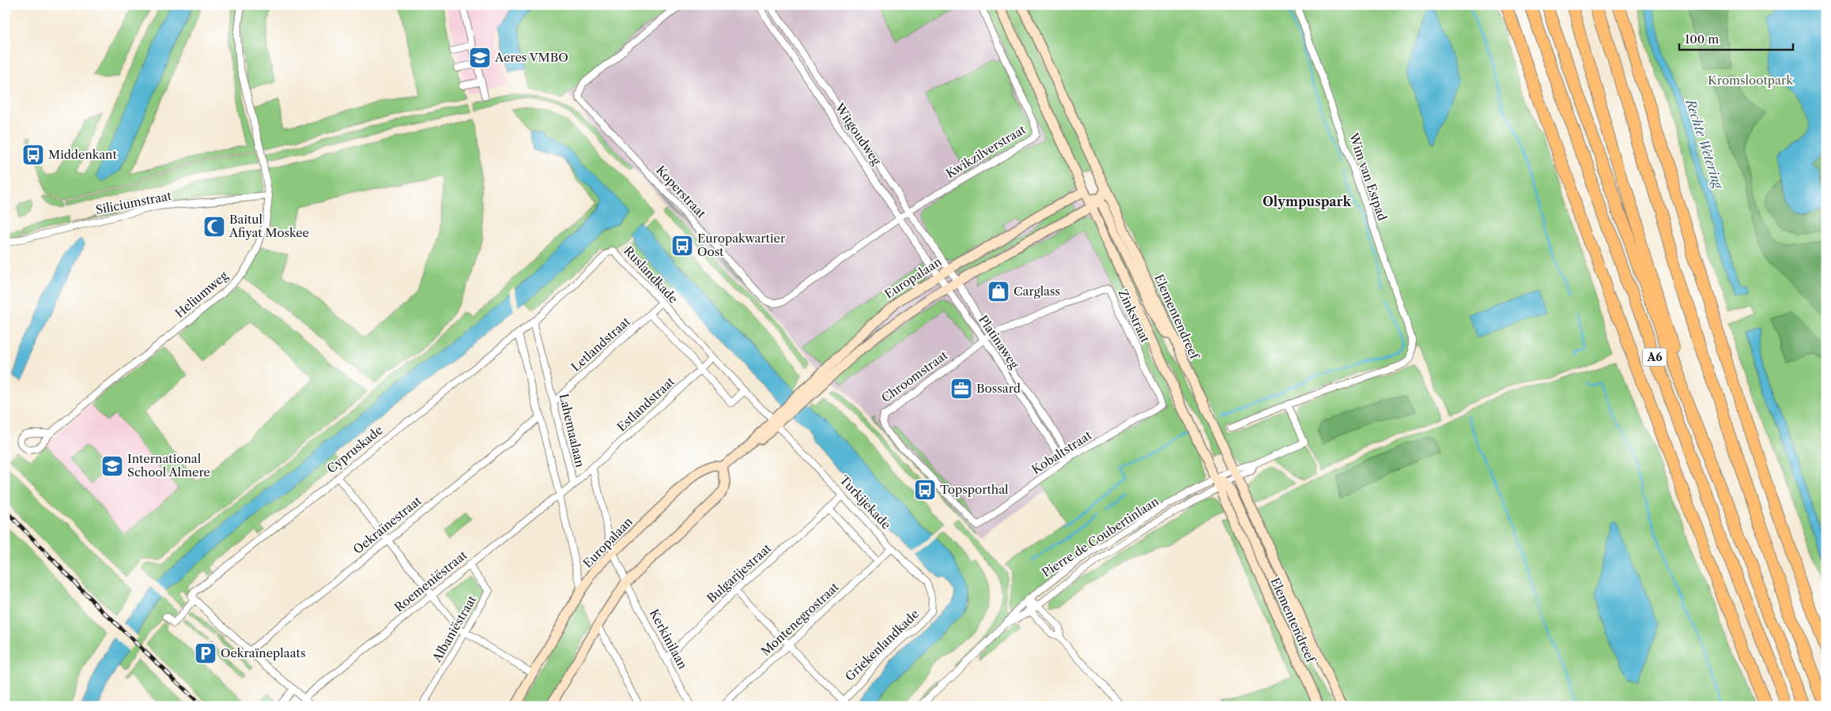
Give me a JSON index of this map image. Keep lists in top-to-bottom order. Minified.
{"streets":{"highway":["A6"],"main road":["Europalaan","Elementendreef"],"street":["Witgoudweg","Kwikzilverstraat","Wim van Estpad","Koperstraat","Siliciumstraat","Ruslandkade","Heliumweg","Zinkstraat","Platinaweg","Letlandstraat","Chroomstraat","Estlandstraat","Lahemaalaan","Cypruskade","Kobaltstraat","Turkijekade","Oekraïnestraat","Pierre de Coubertinlaan","Bulgarijestraat","Roemeniëstraat","Montenegrostraat","Albaniëstraat","Kerkinilaan","Griekenlandkade"]},"crossings":[["Witgoudweg","Kwikzilverstraat"],["Witgoudweg","Koperstraat"],["Witgoudweg","Europalaan"],["Witgoudweg","Platinaweg"],["Kwikzilverstraat","Koperstraat"],["Siliciumstraat","Heliumweg"],["Ruslandkade","Europalaan"],["Ruslandkade","Letlandstraat"],["Ruslandkade","Estlandstraat"],["Ruslandkade","Lahemaalaan"],["Ruslandkade","Cypruskade"],["Ruslandkade","Turkijekade"],["Europalaan","Elementendreef"],["Europalaan","Platinaweg"],["Europalaan","Lahemaalaan"],["Europalaan","Turkijekade"],["Zinkstraat","Platinaweg"],["Zinkstraat","Kobaltstraat"],["Elementendreef","Pierre de Coubertinlaan"],["Platinaweg","Chroomstraat"],["Platinaweg","Kobaltstraat"],["Letlandstraat","Lahemaalaan"],["Chroomstraat","Kobaltstraat"],["Estlandstraat","Lahemaalaan"],["Lahemaalaan","Cypruskade"],["Lahemaalaan","Roemeniëstraat"],["Lahemaalaan","Kerkinilaan"],["Turkijekade","Bulgarijestraat"],["Turkijekade","Montenegrostraat"],["Turkijekade","Griekenlandkade"],["Bulgarijestraat","Kerkinilaan"],["Roemeniëstraat","Albaniëstraat"]],"districts":["Olympuspark"],"water":["Rechte Wetering"],"parks":["Kromslootpark"],"places":{"school or university":["Aeres VMBO","International School Almere"],"bus stop":["Middenkant","Europakwartier Oost","Topsporthal"],"mosque":["Baitul Afiyat Moskee"],"shop":["Carglass"],"office":["Bossard"],"parking":["Oekraïneplaats"]},"scale_bar":"100 m"}
